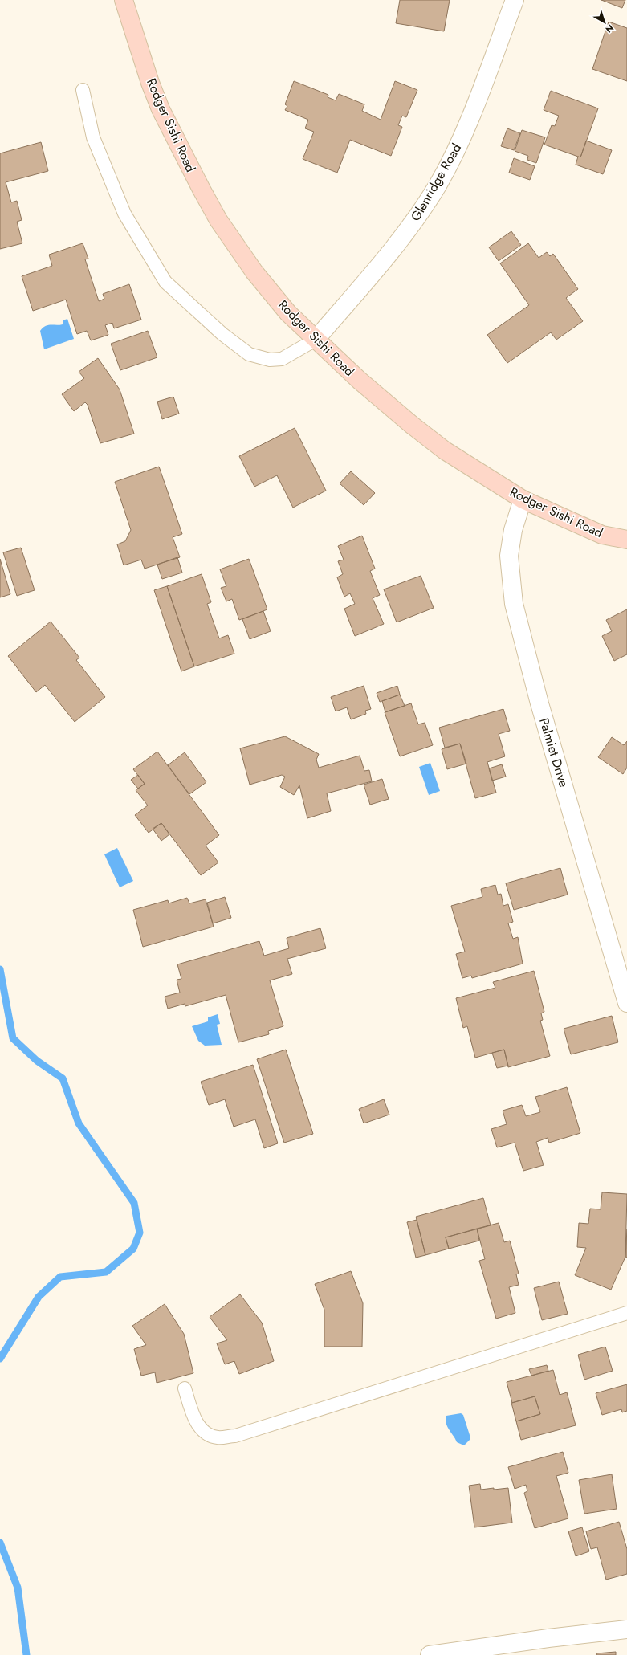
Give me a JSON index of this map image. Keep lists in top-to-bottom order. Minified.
{"streets":{"main road":["Rodger Sishi Road"],"street":["Glenridge Road","Palmiet Drive"]},"crossings":[["Rodger Sishi Road","Glenridge Road"],["Rodger Sishi Road","Palmiet Drive"]],"north":"bottom right"}
